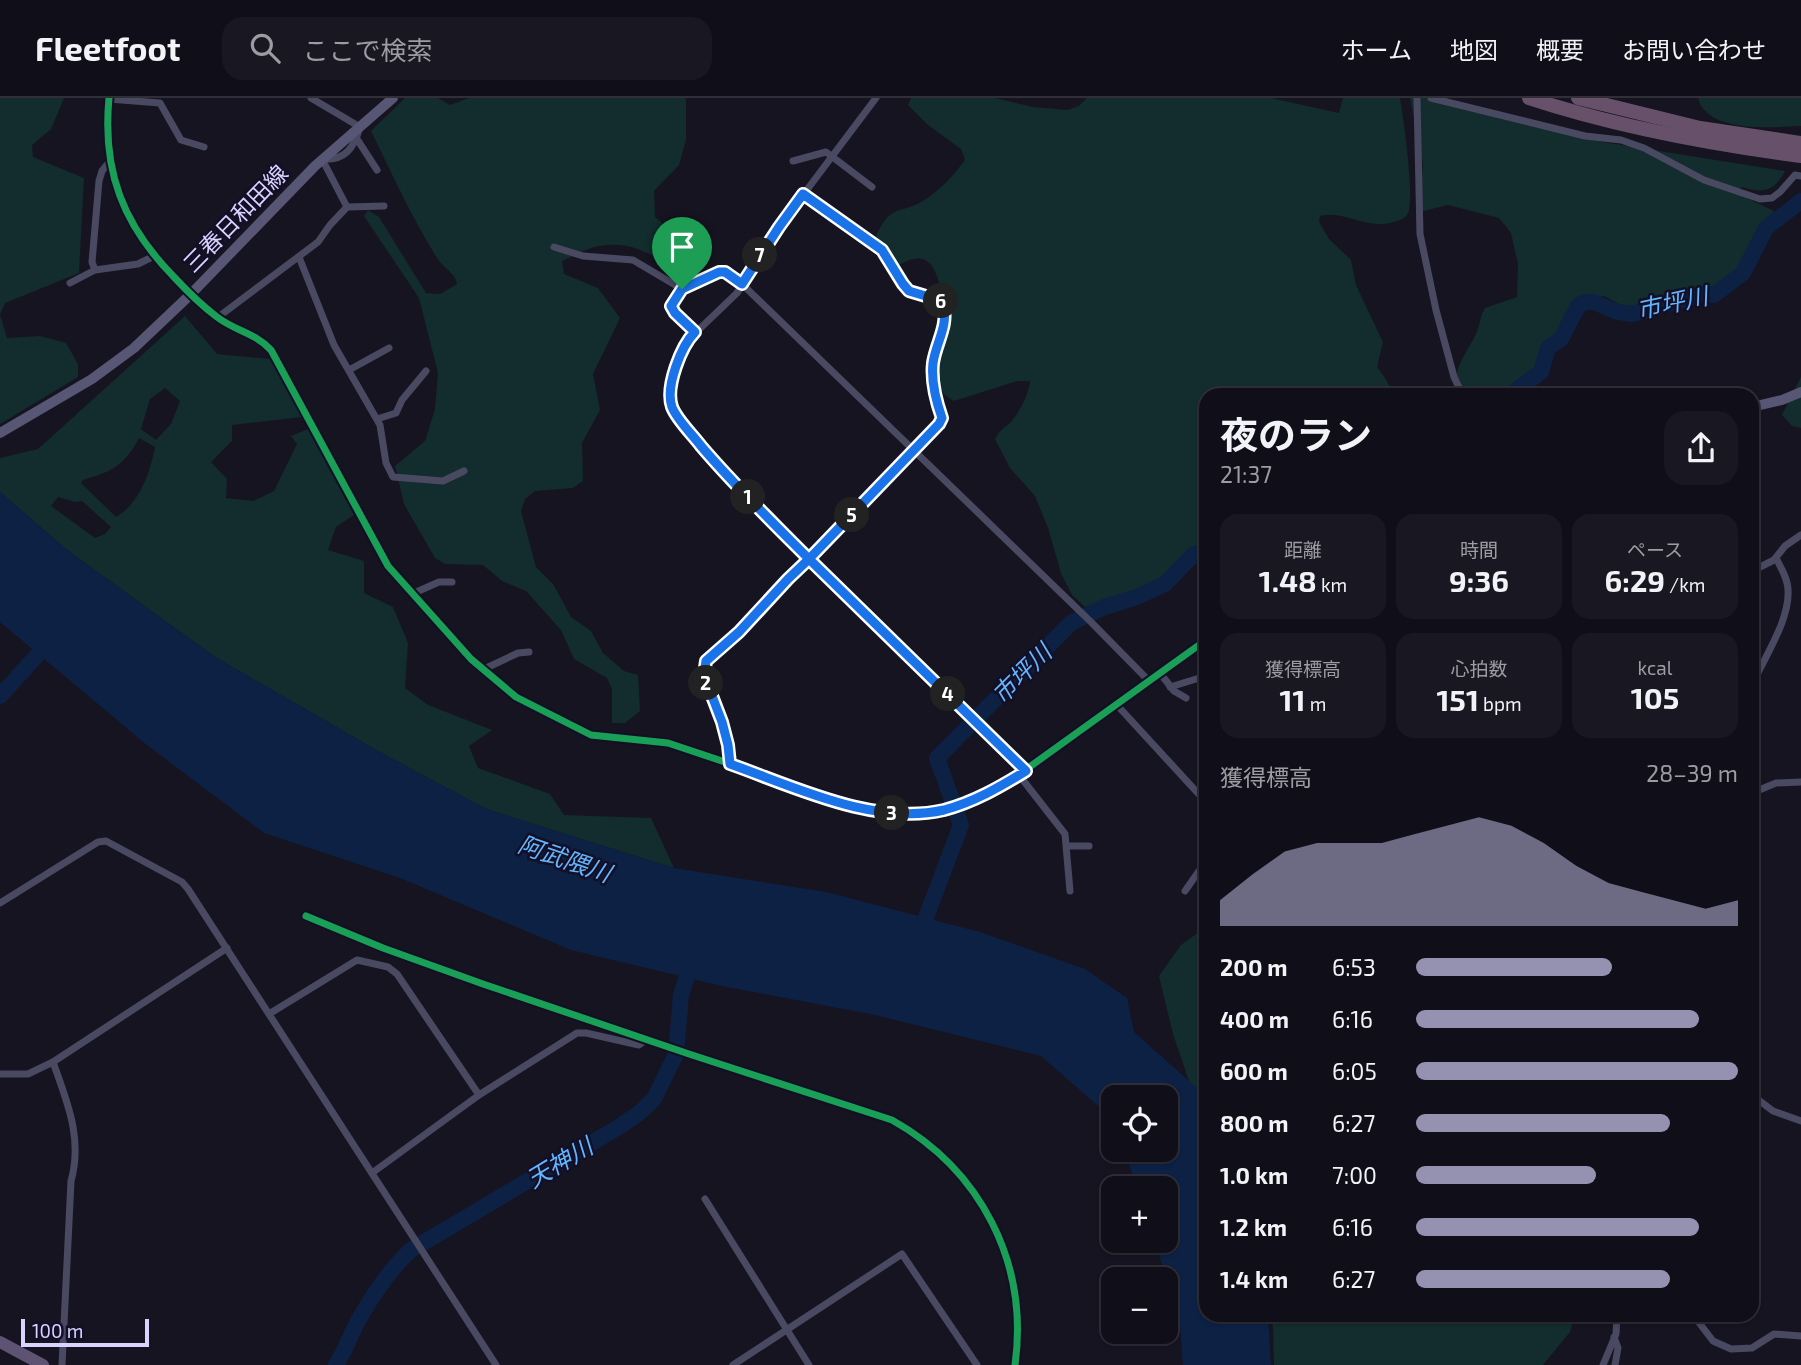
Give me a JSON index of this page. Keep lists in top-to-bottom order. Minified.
{"streets":{"main road":["三春日和田線"]},"water":["市坪川","阿武隈川","天神川"],"scale_bar":"100 m","page":{"header":"Fleetfoot","search":"ここで検索","nav":["ホーム","地図","概要","お問い合わせ"],"pins":["7","6","1","5","2","4","3"],"heading":["夜のラン","21:37"],"stats":[["距離","1.48 km"],["時間","9:36"],["ペース","6:29 /km"],["獲得標高","11 m"],["心拍数","151 bpm"],["kcal","105"]],"chart":["獲得標高","28–39 m"],"list":[{"name":"200 m","note":"6:53"},{"name":"400 m","note":"6:16"},{"name":"600 m","note":"6:05"},{"name":"800 m","note":"6:27"},{"name":"1.0 km","note":"7:00"},{"name":"1.2 km","note":"6:16"},{"name":"1.4 km","note":"6:27"}],"map_buttons":["+","−"],"scale":"100 m"}}
